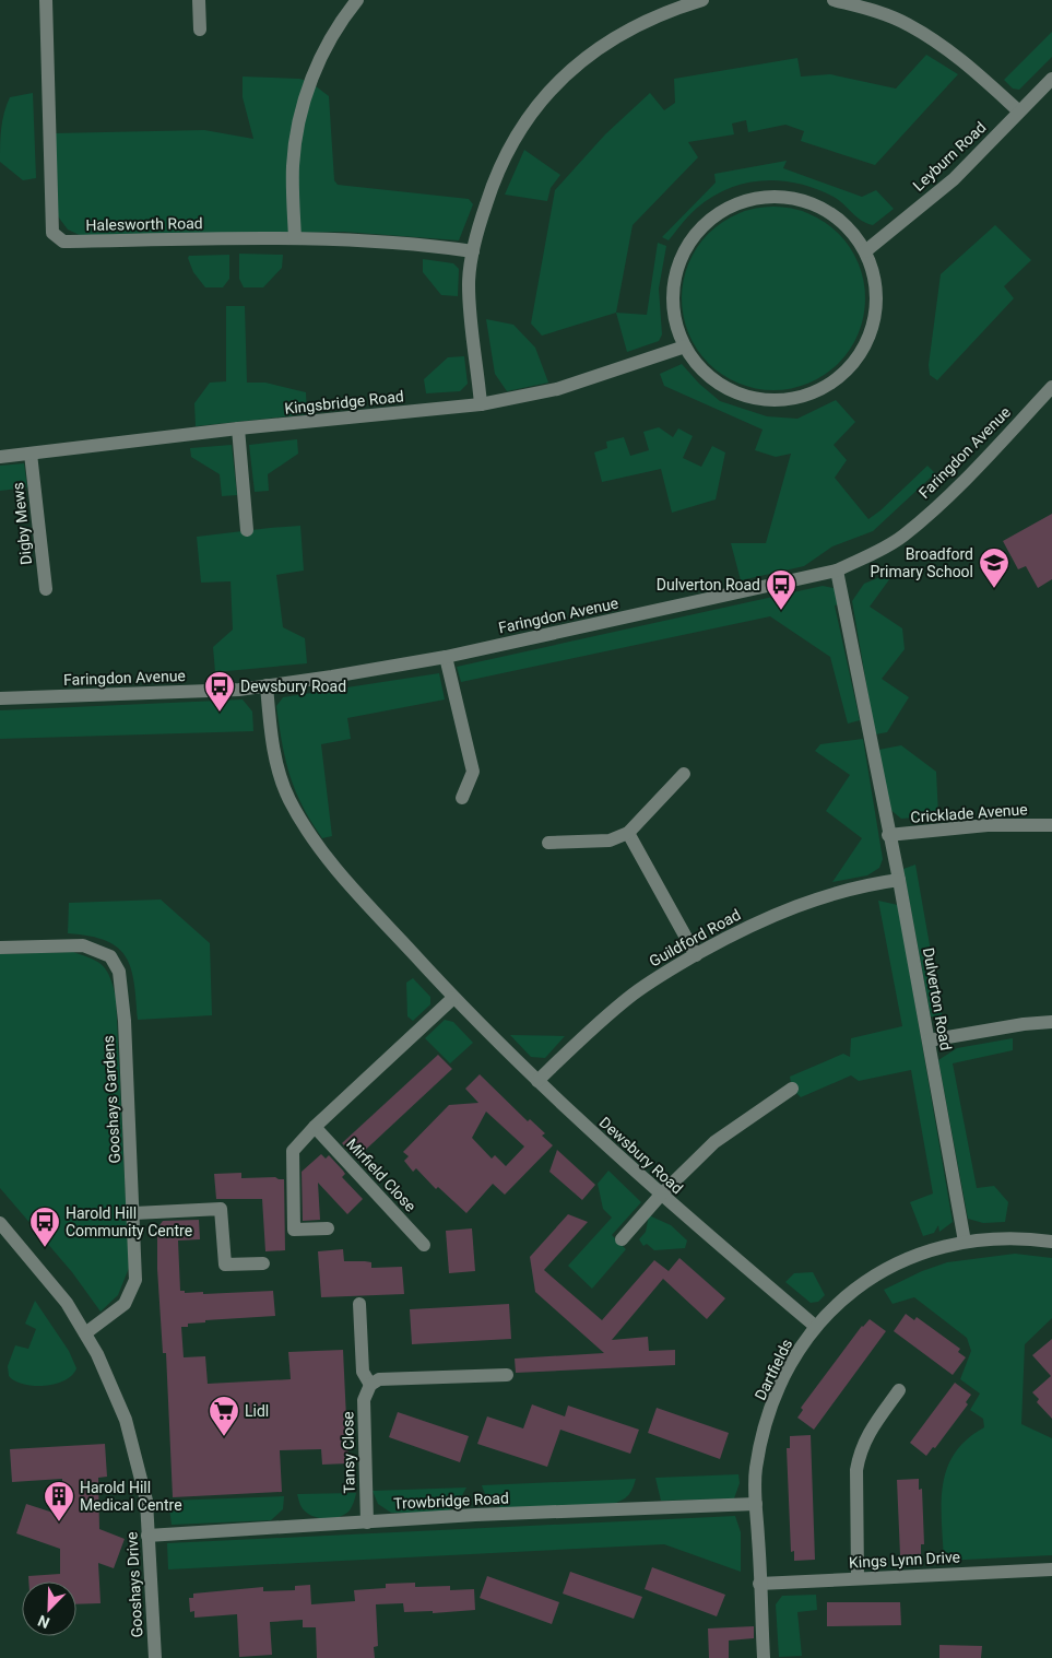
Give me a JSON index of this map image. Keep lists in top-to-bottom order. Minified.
{"streets":{"street":["Leyburn Road","Halesworth Road","Kingsbridge Road","Faringdon Avenue","Digby Mews","Cricklade Avenue","Guildford Road","Dulverton Road","Gooshays Gardens","Dewsbury Road","Mirfield Close","Dartfields","Tansy Close","Trowbridge Road","Kings Lynn Drive","Gooshays Drive"]},"crossings":[["Kingsbridge Road","Digby Mews"],["Faringdon Avenue","Dulverton Road"],["Faringdon Avenue","Dewsbury Road"],["Cricklade Avenue","Dulverton Road"],["Guildford Road","Dulverton Road"],["Guildford Road","Dewsbury Road"],["Dulverton Road","Dartfields"],["Gooshays Gardens","Gooshays Drive"],["Dewsbury Road","Dartfields"],["Dartfields","Trowbridge Road"],["Dartfields","Kings Lynn Drive"],["Tansy Close","Trowbridge Road"],["Trowbridge Road","Gooshays Drive"]],"places":{"school or university":["Broadford Primary School"],"bus stop":["Dulverton Road","Dewsbury Road","Harold Hill Community Centre"],"supermarket":["Lidl"],"building":["Harold Hill Medical Centre"]},"north":"bottom left"}
